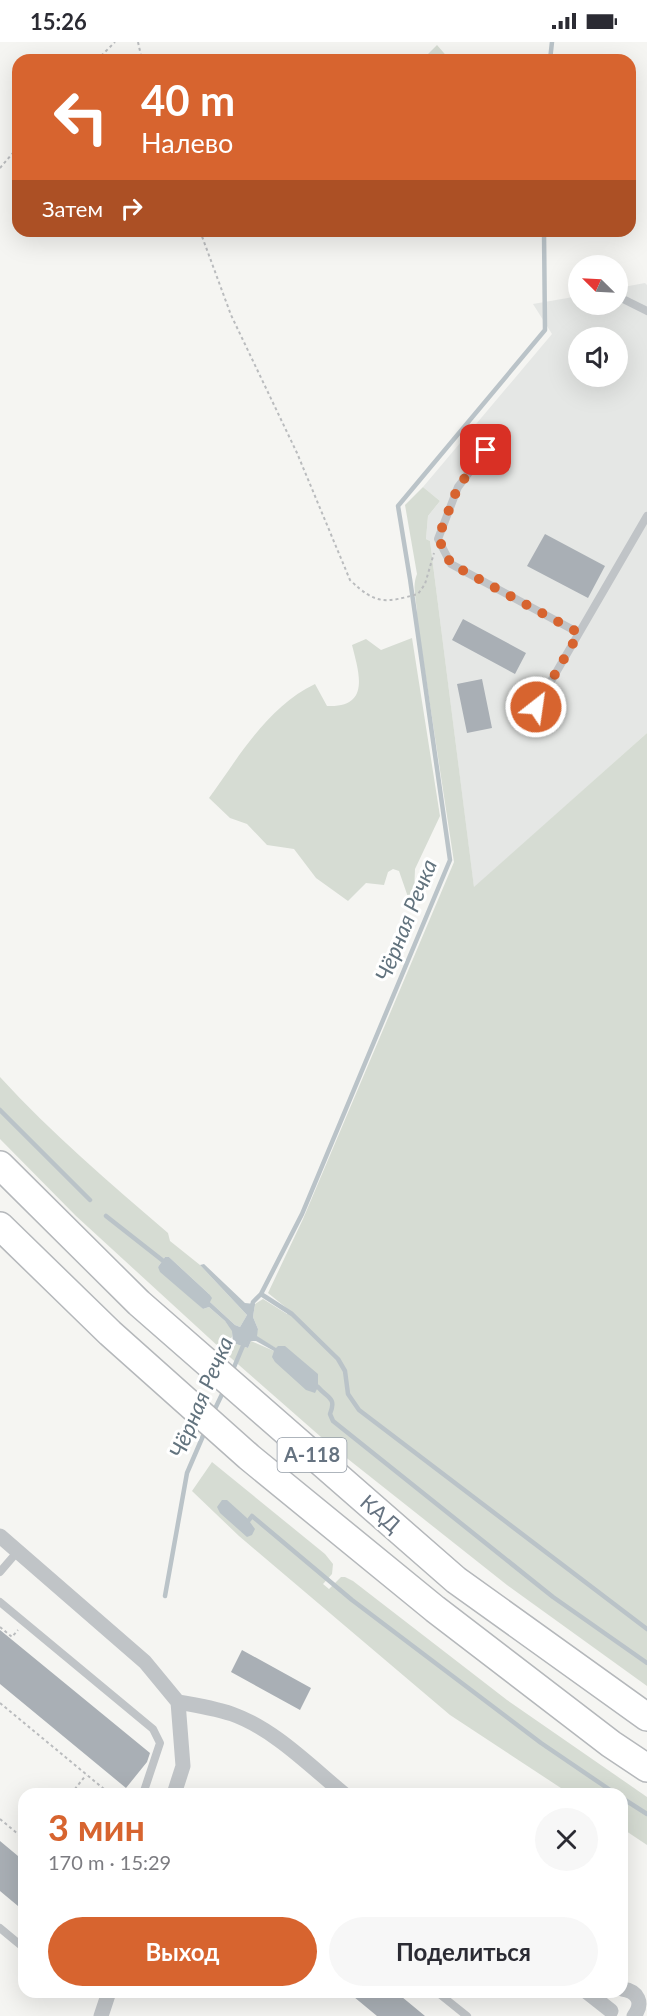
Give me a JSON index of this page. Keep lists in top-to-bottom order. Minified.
{"streets":{"highway":["А-118","КАД"]},"water":["Чёрная Речка"],"north":"top left","page":{"status":"15:26","turn":["40 m","Налево"],"then":"Затем","heading":["3 мин","170 m · 15:29"],"buttons":["Выход","Поделиться"]}}
